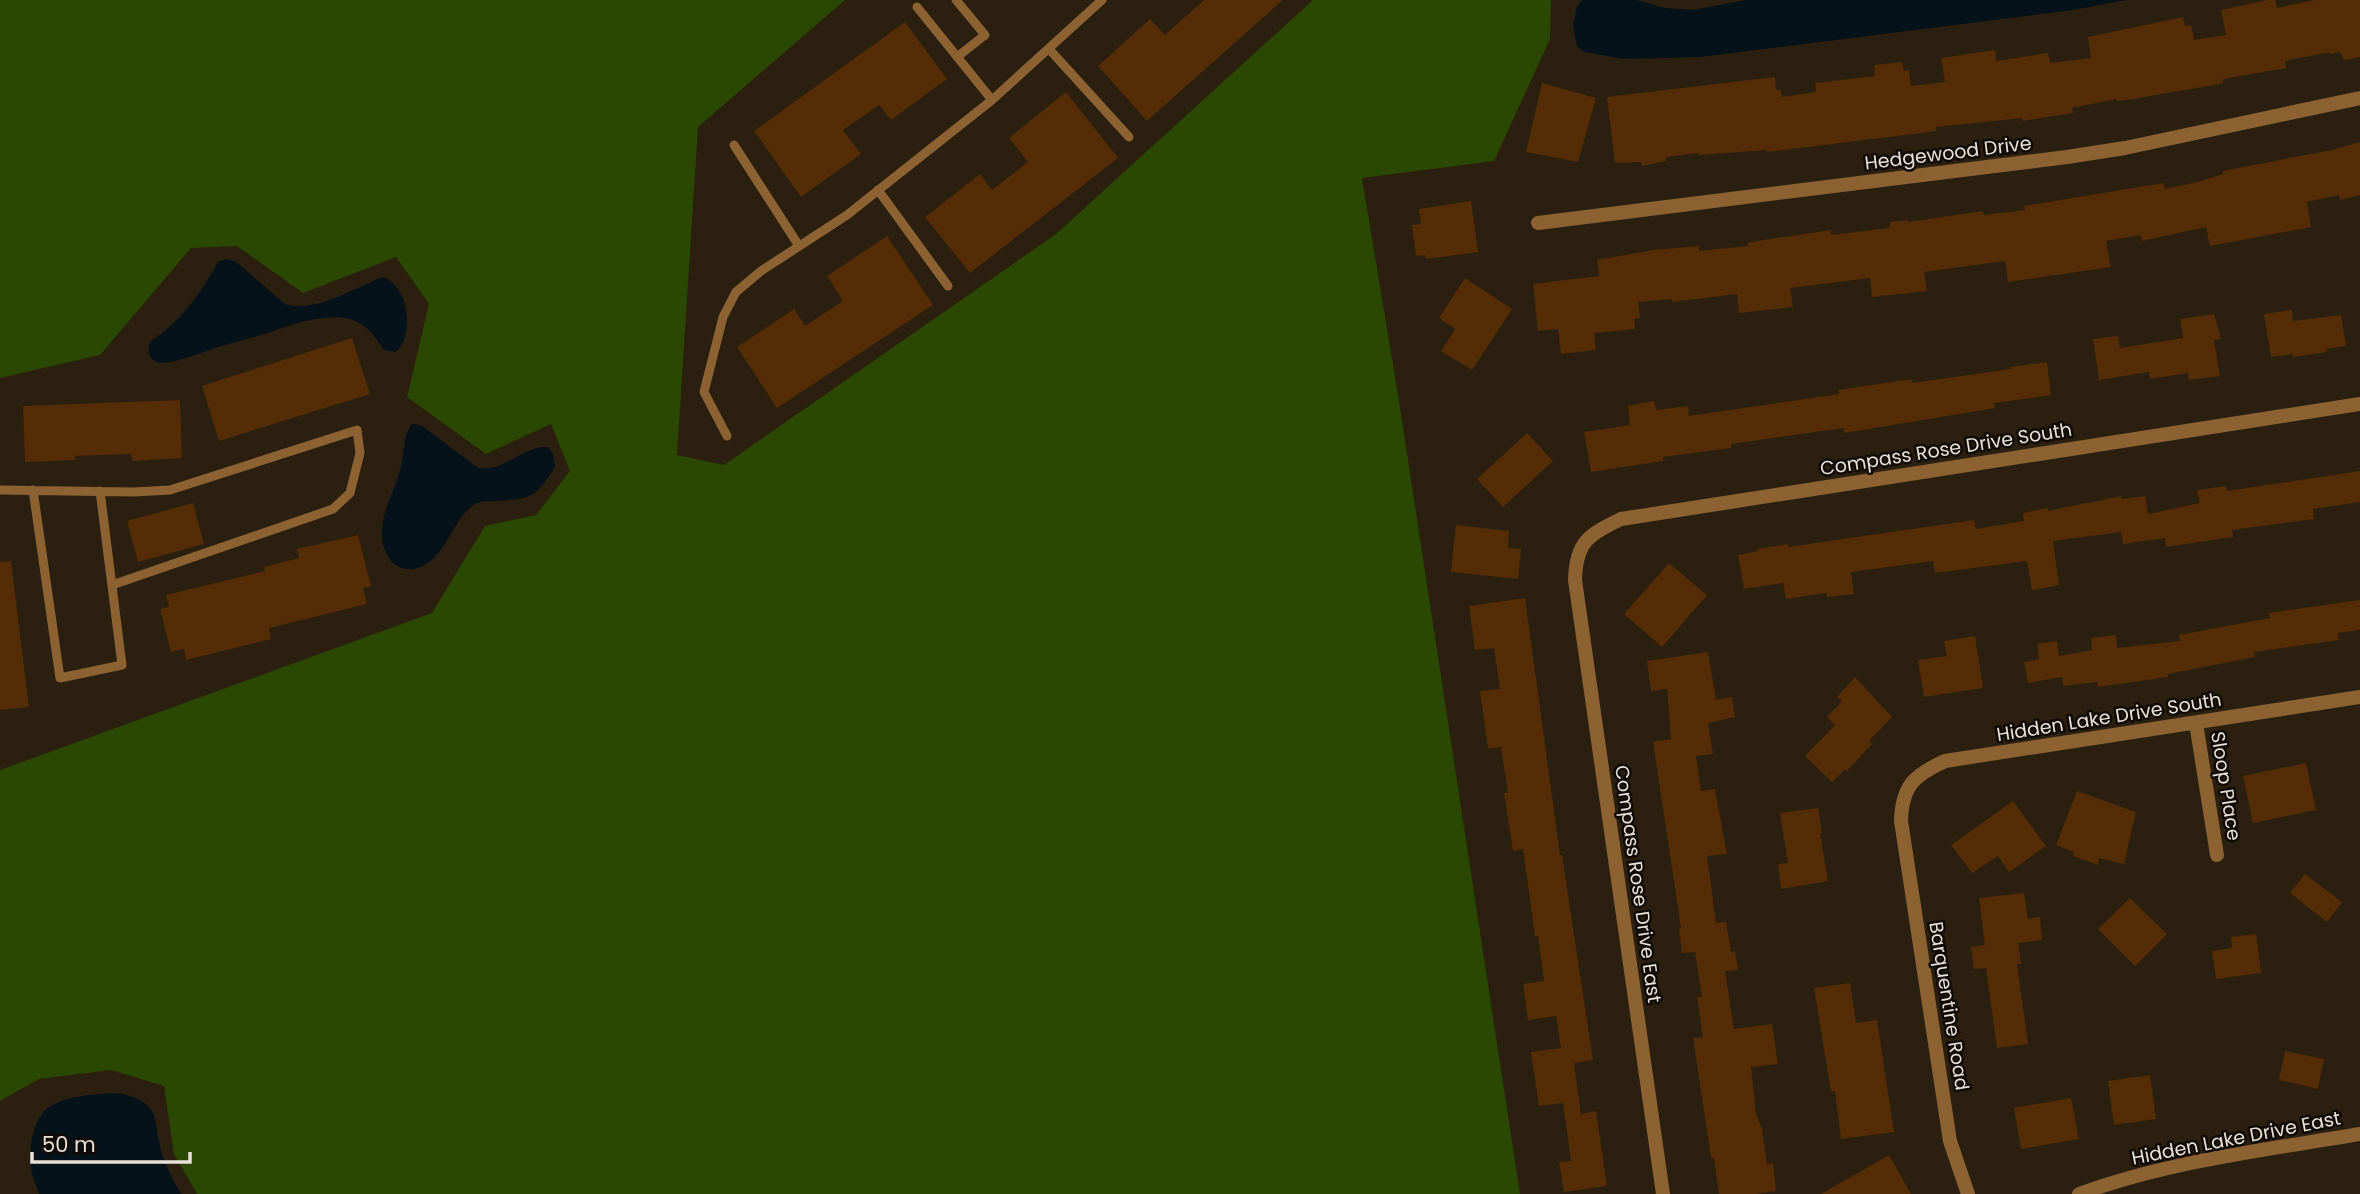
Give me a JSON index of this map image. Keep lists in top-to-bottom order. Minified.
{"streets":{"street":["Hedgewood Drive","Compass Rose Drive South","Hidden Lake Drive South","Sloop Place","Compass Rose Drive East","Barquentine Road","Hidden Lake Drive East"]},"crossings":[["Compass Rose Drive South","Compass Rose Drive East"],["Hidden Lake Drive South","Sloop Place"],["Hidden Lake Drive South","Barquentine Road"]],"scale_bar":"50 m"}
